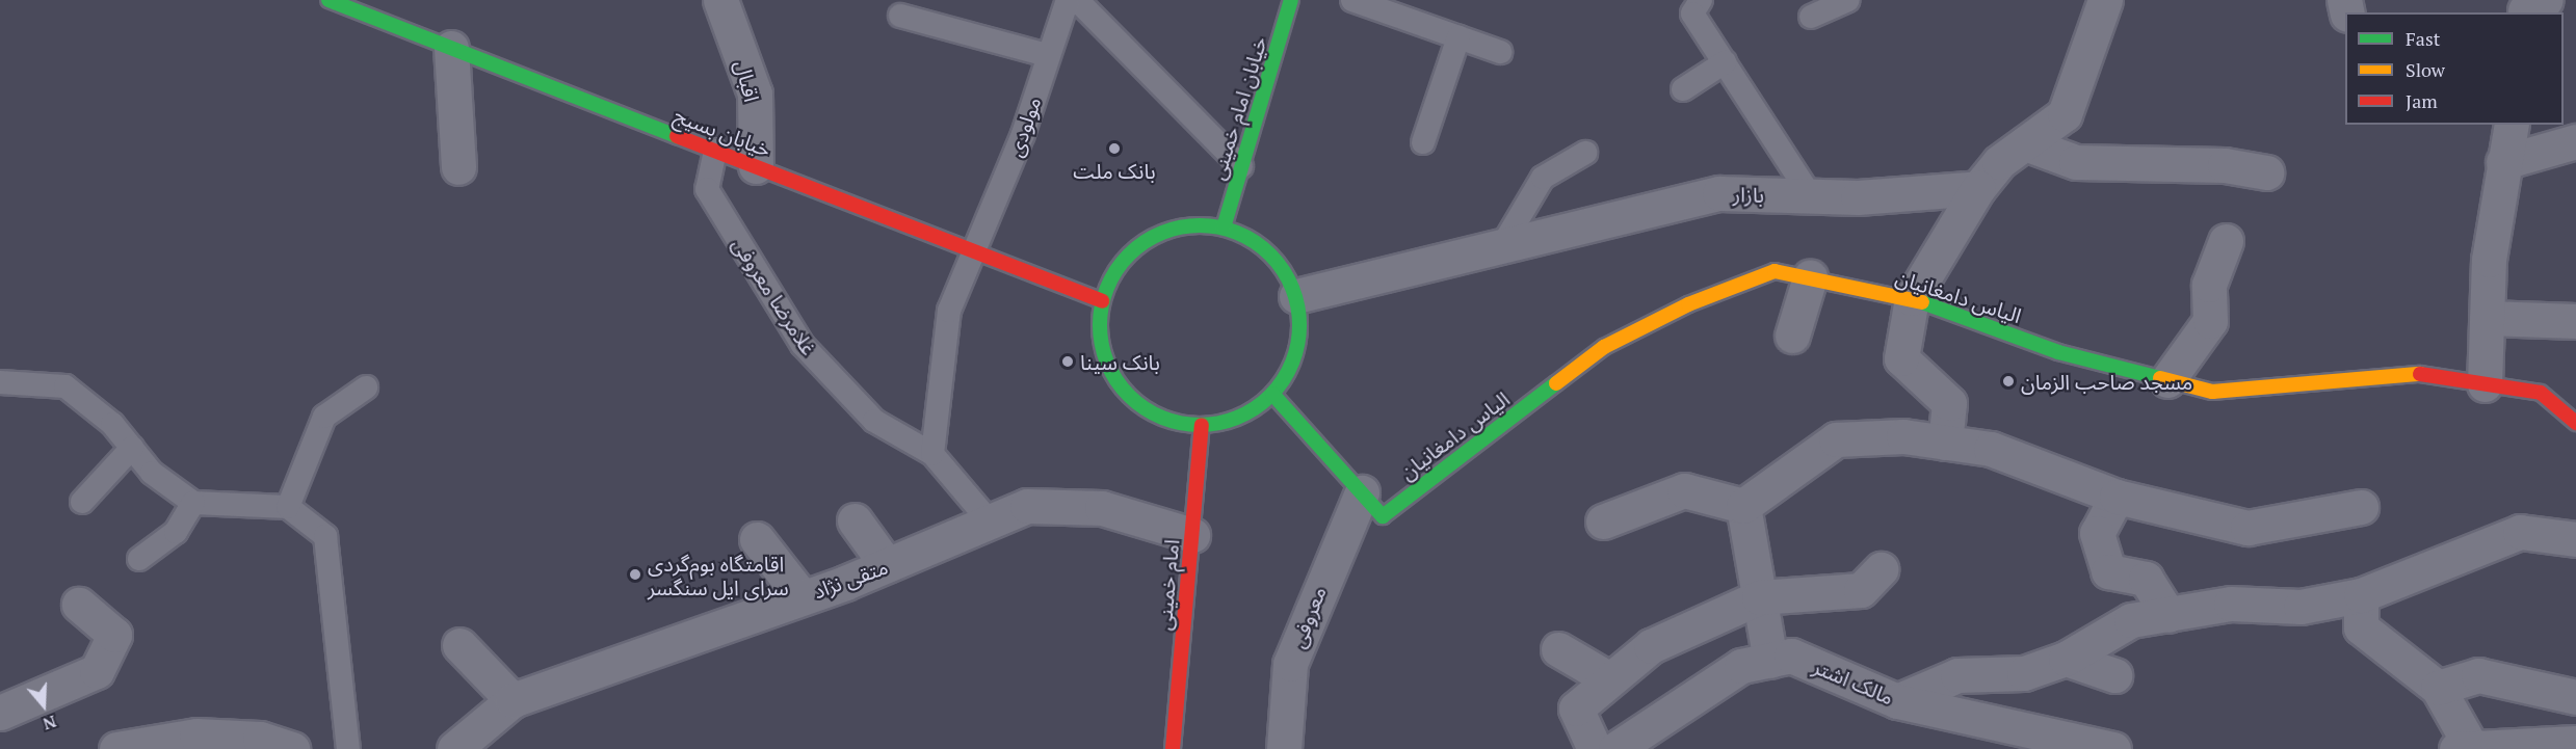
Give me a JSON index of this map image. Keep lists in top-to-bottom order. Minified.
{"streets":{"street":["اقبال","خیابان امام خمینی","خیابان بسیج","بازار","الیاس دامغانیان","متقی نژاد","امام خمینی","معروفی","مالک اشتر"],"lane":["مولودی","غلامرضا معروفی"]},"crossings":[["اقبال","خیابان بسیج"],["خیابان امام خمینی","خیابان بسیج"],["خیابان امام خمینی","بازار"],["خیابان امام خمینی","امام خمینی"],["مولودی","خیابان بسیج"],["مولودی","غلامرضا معروفی"],["خیابان بسیج","بازار"],["خیابان بسیج","غلامرضا معروفی"],["خیابان بسیج","امام خمینی"],["بازار","امام خمینی"],["غلامرضا معروفی","متقی نژاد"],["الیاس دامغانیان","معروفی"],["متقی نژاد","امام خمینی"]],"places":["بانک ملت","بانک سینا","مسجد صاحب الزمان","اقامتگاه بوم‌گردی سرای ایل سنگسر"],"legend":["Fast","Slow","Jam"],"north":"bottom"}
